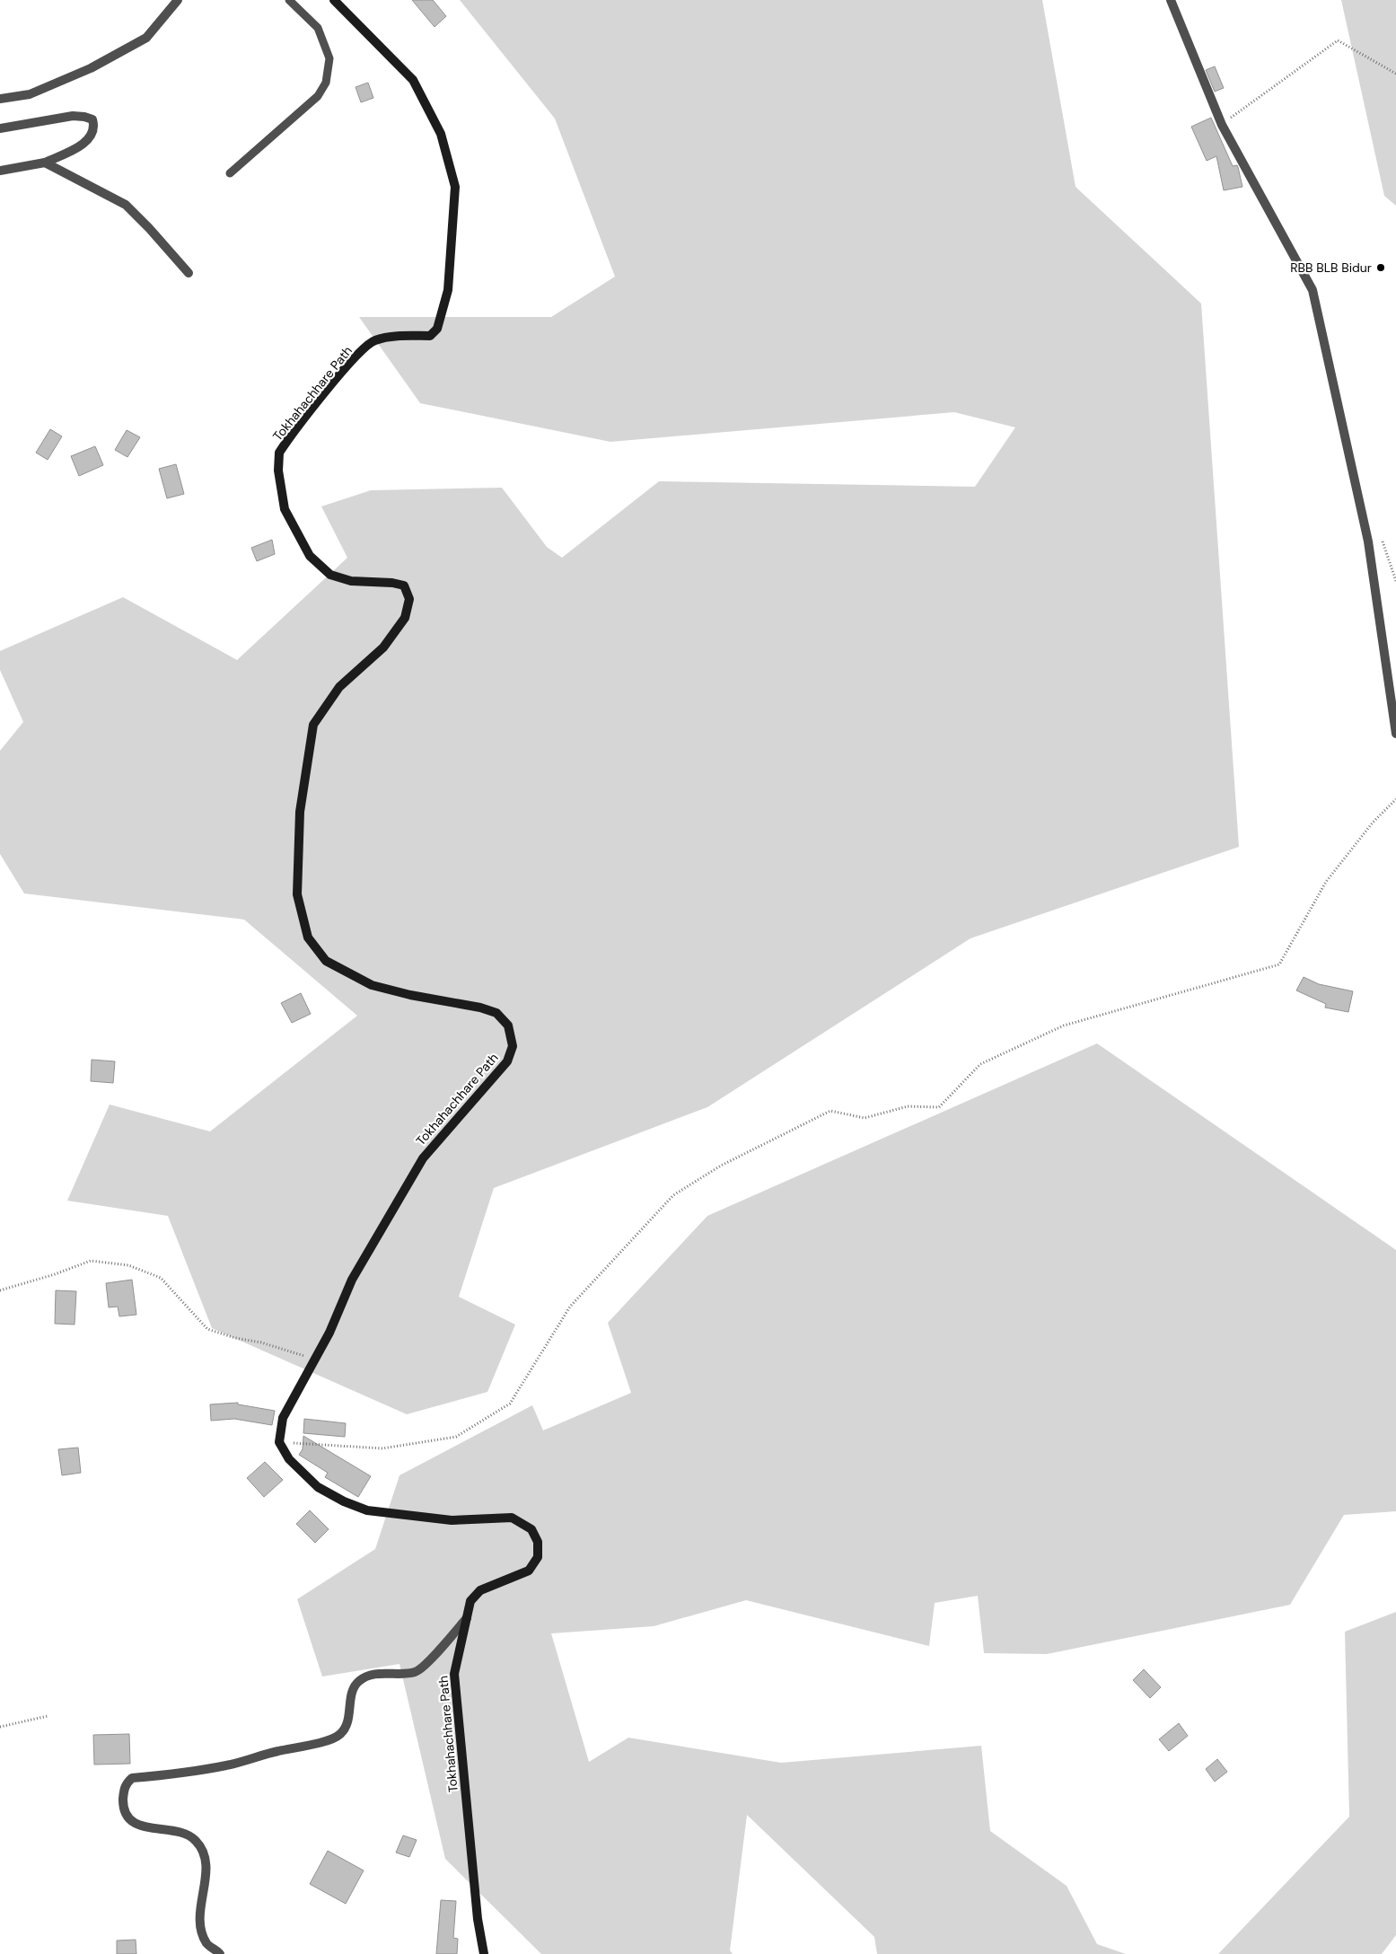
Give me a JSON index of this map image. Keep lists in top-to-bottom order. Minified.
{"streets":{"main road":["Tokhahachhare Path"]},"places":["RBB BLB Bidur"]}
